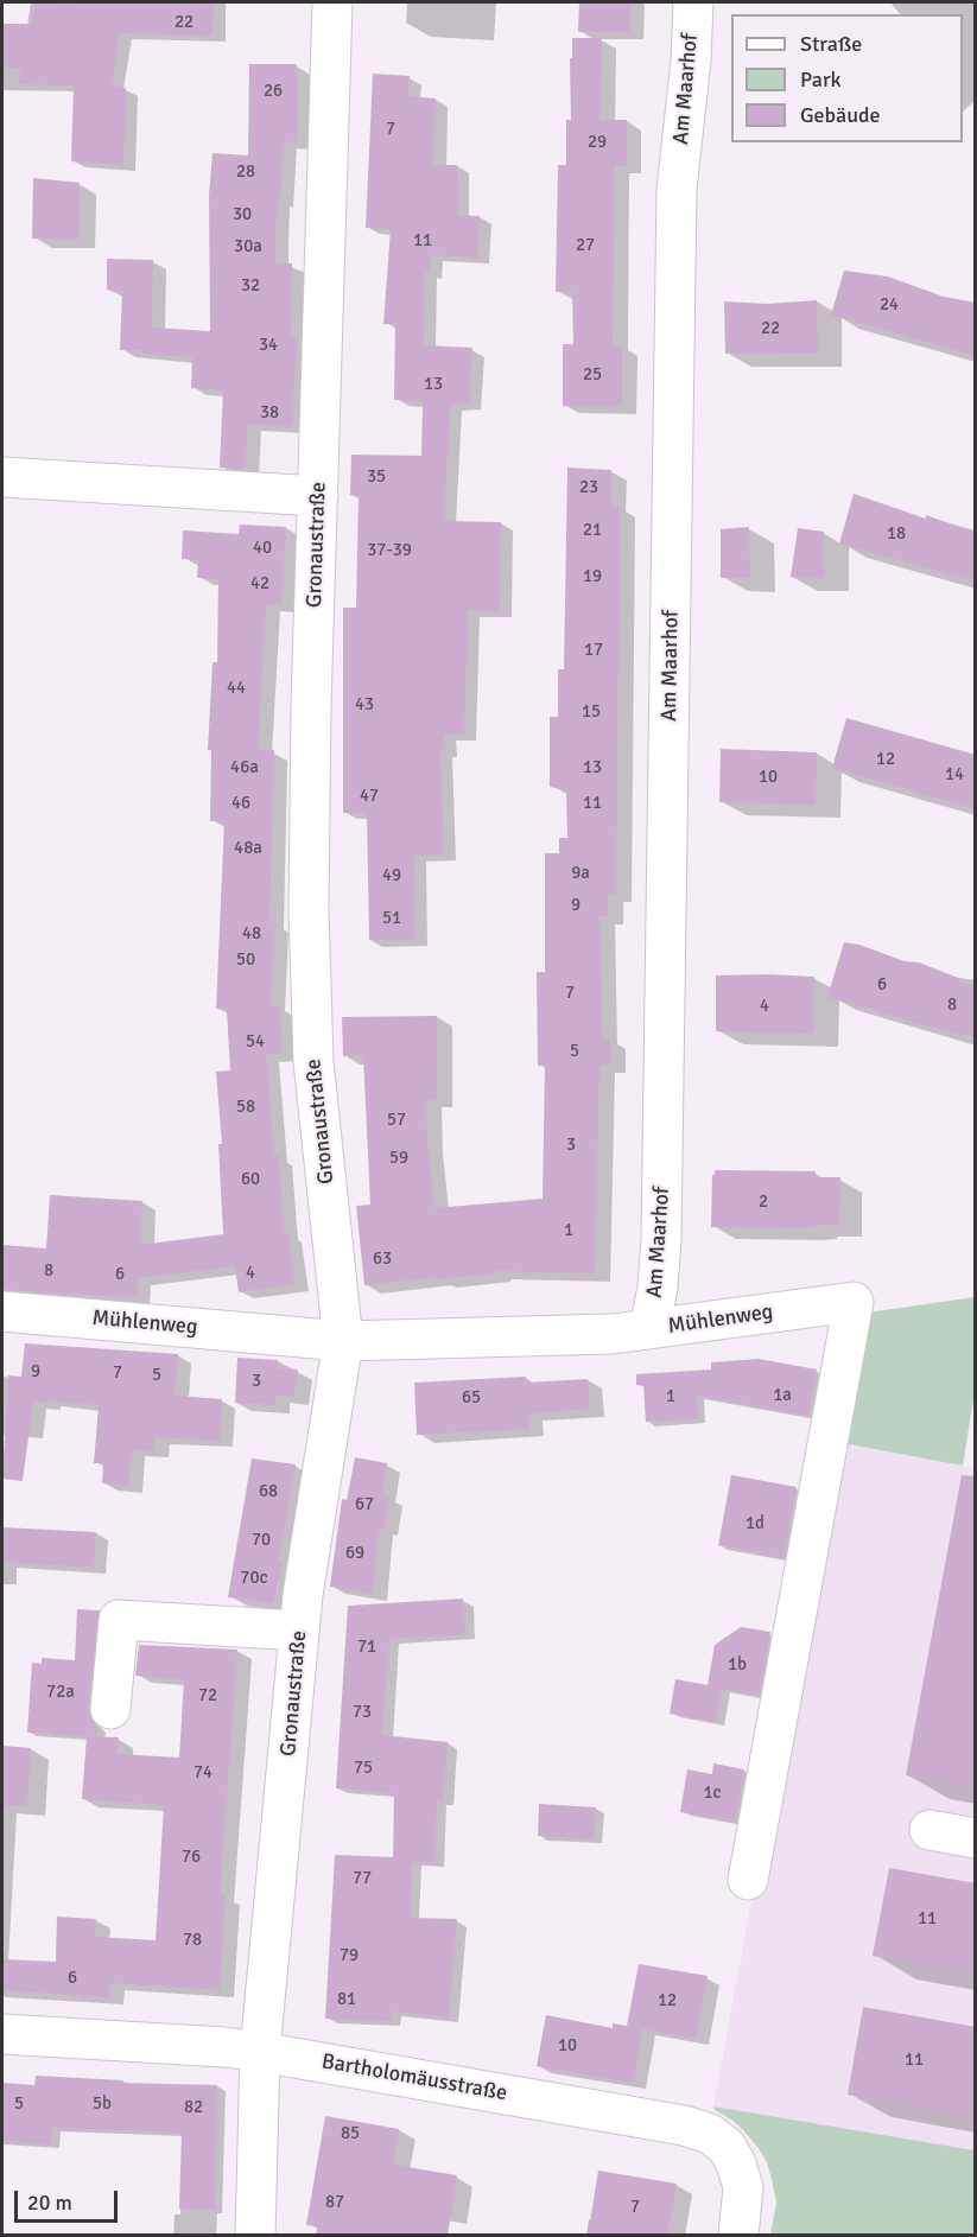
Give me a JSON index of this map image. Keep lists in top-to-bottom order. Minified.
{"streets":{"street":["Am Maarhof","Gronaustraße","Mühlenweg","Bartholomäusstraße"]},"crossings":[["Am Maarhof","Mühlenweg"],["Gronaustraße","Mühlenweg"],["Gronaustraße","Bartholomäusstraße"]],"house_numbers":["22","26","7","29","28","30","11","27","30a","32","24","22","34","25","13","38","35","23","21","18","40","37-39","19","42","17","44","43","15","12","46a","13","14","10","47","46","11","48a","9a","49","9","51","48","50","6","7","8","4","54","5","58","57","3","59","60","2","1","63","8","4","6","9","7","5","3","1a","1","65","68","67","1d","70","69","70c","71","1b","72a","72","73","75","74","1c","76","77","11","78","79","6","81","12","10","11","5","5b","82","85","87","7"],"legend":["Straße","Park","Gebäude"],"scale_bar":"20 m"}
